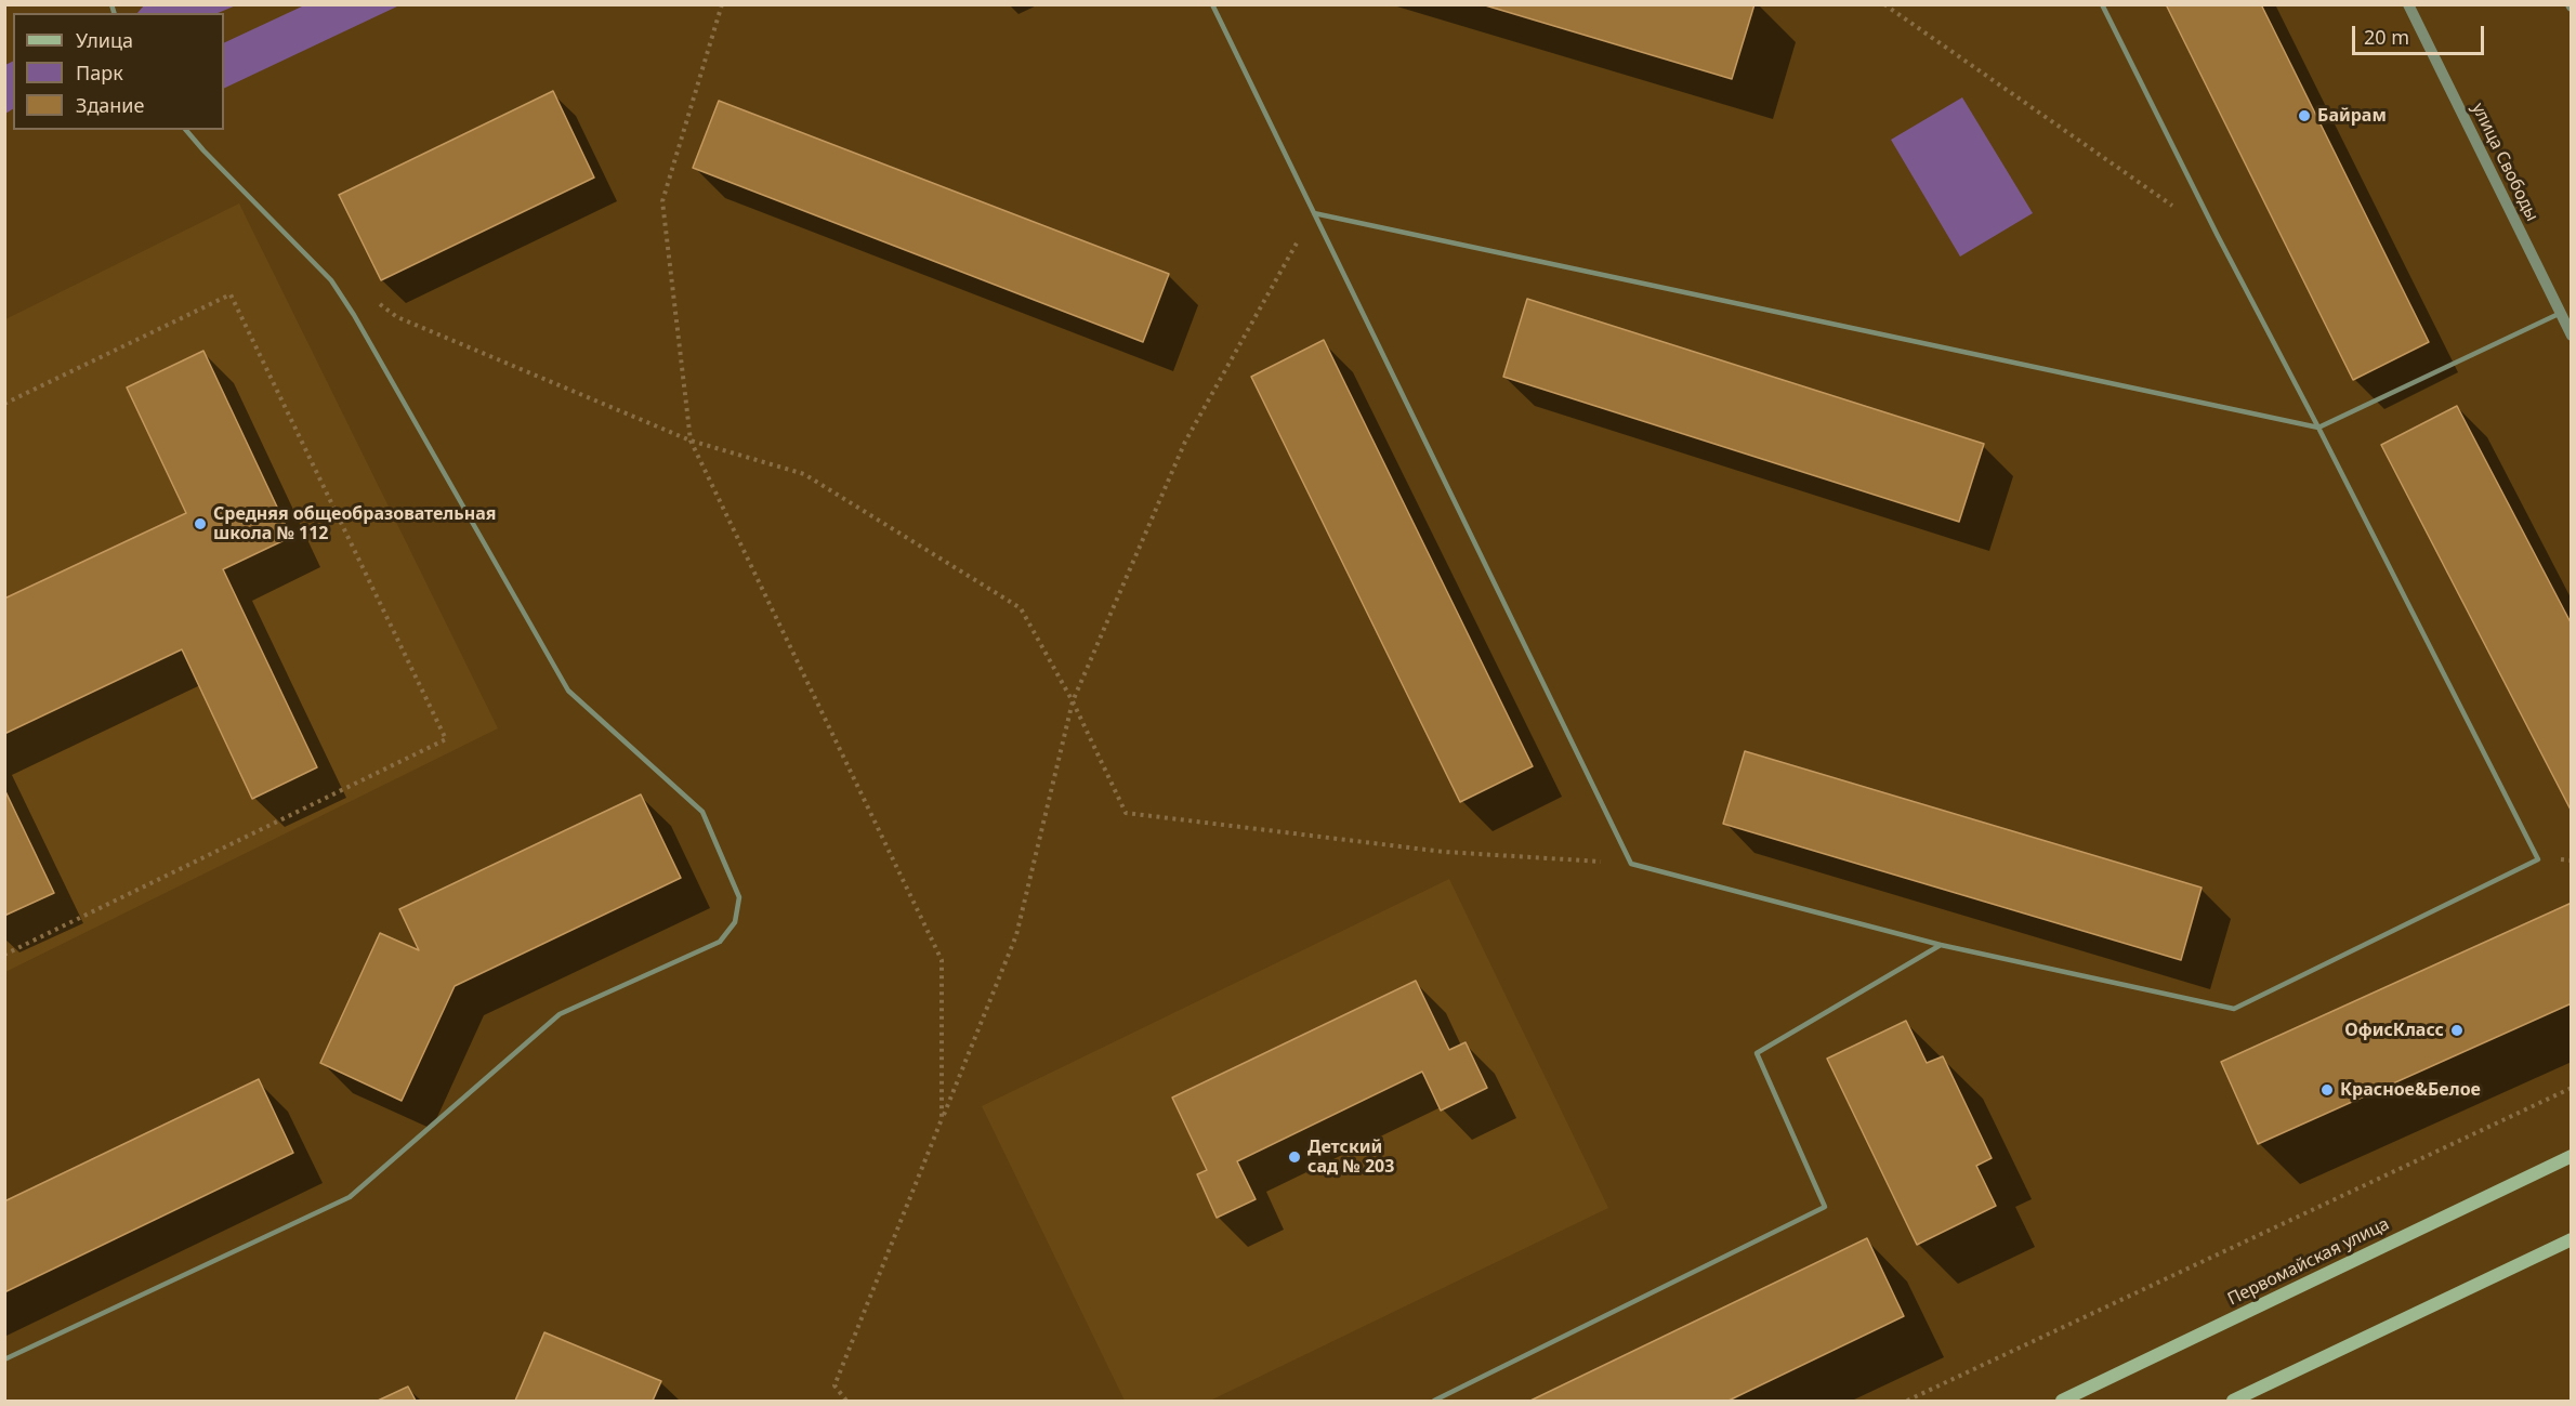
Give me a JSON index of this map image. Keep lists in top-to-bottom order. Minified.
{"streets":{"main road":["Первомайская улица"],"street":["улица Свободы"]},"places":["Байрам","Средняя общеобразовательная школа № 112","ОфисКласс","Красное&Белое","Детский сад № 203"],"legend":["Улица","Парк","Здание"],"scale_bar":"20 m"}
